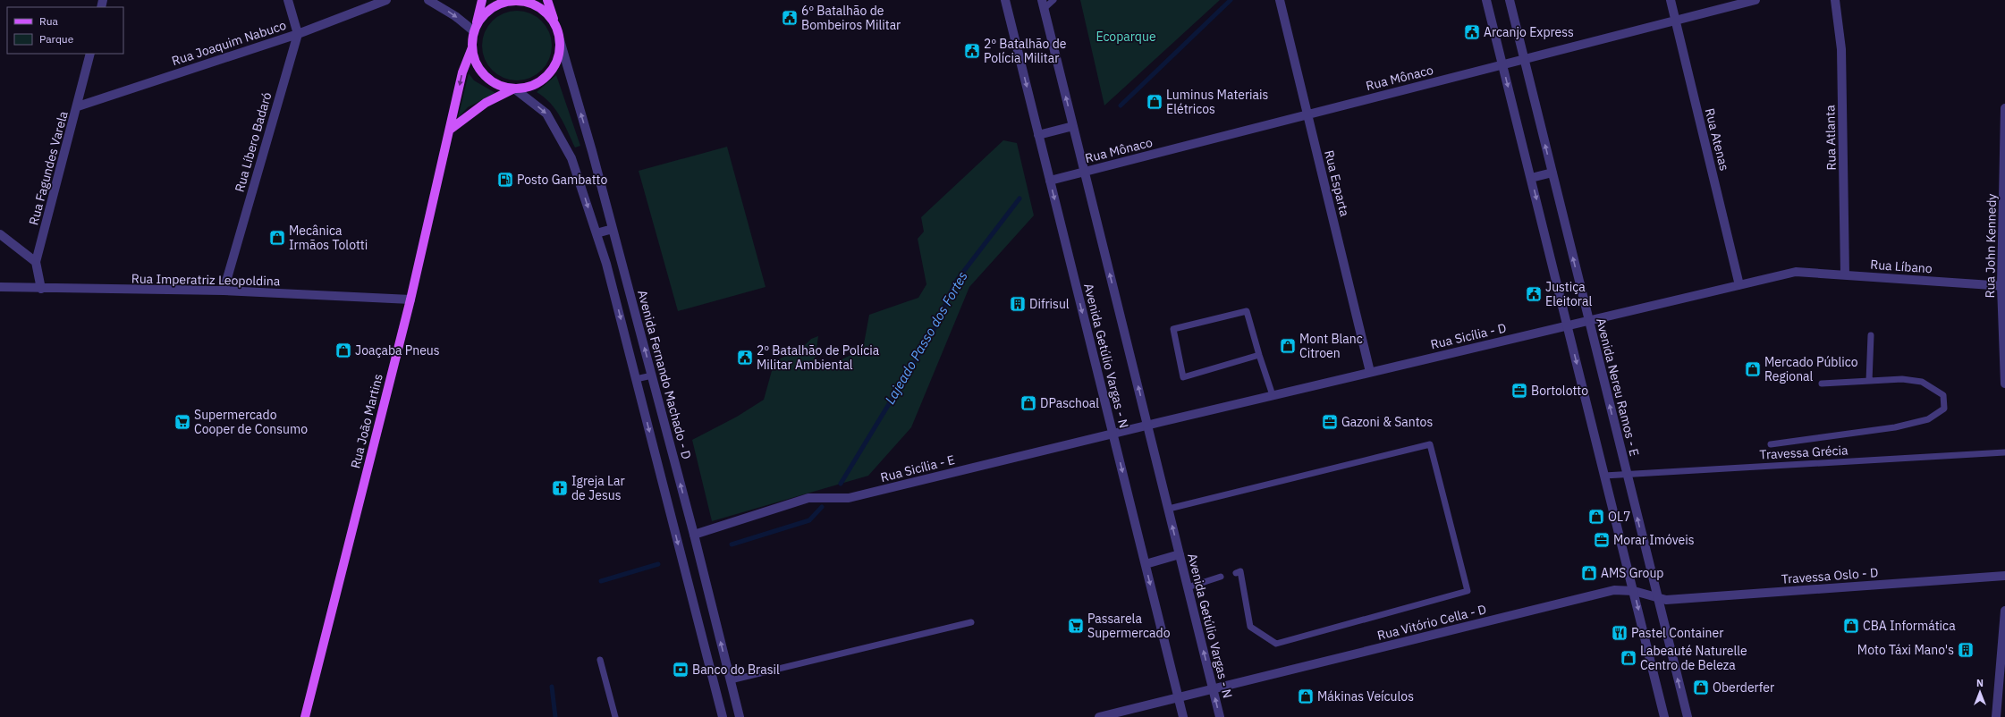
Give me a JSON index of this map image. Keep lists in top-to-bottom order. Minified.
{"streets":{"main road":["Rua João Martins"],"street":["Rua Joaquim Nabuco","Rua Mônaco","Rua Atlanta","Rua Atenas","Rua Líbero Badaró","Rua Fagundes Varela","Rua Esparta","Rua John Kennedy","Rua Líbano","Rua Imperatriz Leopoldina","Rua Sicília - D","Avenida Getúlio Vargas - N","Avenida Fernando Machado - D","Avenida Nereu Ramos - E","Rua Sicília - E","Travessa Oslo - D","Rua Vitório Cella - D"],"lane":["Travessa Grécia"]},"crossings":[["Rua Joaquim Nabuco","Rua Líbero Badaró"],["Rua Joaquim Nabuco","Rua Fagundes Varela"],["Rua Mônaco","Rua Atenas"],["Rua Mônaco","Rua Esparta"],["Rua Mônaco","Avenida Getúlio Vargas - N"],["Rua Mônaco","Avenida Nereu Ramos - E"],["Rua Atlanta","Rua Líbano"],["Rua Atenas","Rua Sicília - D"],["Rua Líbero Badaró","Rua Imperatriz Leopoldina"],["Rua Fagundes Varela","Rua Imperatriz Leopoldina"],["Rua Esparta","Rua Sicília - D"],["Rua John Kennedy","Rua Líbano"],["Rua Líbano","Rua Sicília - D"],["Rua Imperatriz Leopoldina","Rua João Martins"],["Rua Sicília - D","Avenida Getúlio Vargas - N"],["Rua Sicília - D","Avenida Nereu Ramos - E"],["Rua Sicília - D","Rua Sicília - E"],["Avenida Getúlio Vargas - N","Rua Sicília - E"],["Avenida Getúlio Vargas - N","Rua Vitório Cella - D"],["Avenida Fernando Machado - D","Rua João Martins"],["Avenida Fernando Machado - D","Rua Sicília - E"],["Avenida Nereu Ramos - E","Travessa Grécia"],["Avenida Nereu Ramos - E","Travessa Oslo - D"],["Avenida Nereu Ramos - E","Rua Vitório Cella - D"],["Travessa Oslo - D","Rua Vitório Cella - D"]],"water":["Lajeado Passo dos Fortes"],"parks":["Ecoparque"],"places":{"public building":["6º Batalhão de Bombeiros Militar","Arcanjo Express","2º Batalhão de Polícia Militar","Justiça Eleitoral","2º Batalhão de Polícia Militar Ambiental"],"shop":["Luminus Materiais Elétricos","Mecânica Irmãos Tolotti","Mont Blanc Citroen","Joaçaba Pneus","Mercado Público Regional","DPaschoal","OL7","AMS Group","CBA Informática","Labeauté Naturelle Centro de Beleza","Oberderfer","Mákinas Veículos"],"fuel station":["Posto Gambatto"],"building":["Difrisul","Moto Táxi Mano's"],"office":["Bortolotto","Gazoni & Santos","Morar Imóveis"],"supermarket":["Supermercado Cooper de Consumo","Passarela Supermercado"],"church":["Igreja Lar de Jesus"],"restaurant":["Pastel Container"],"bank":["Banco do Brasil"]},"legend":["Rua","Parque"],"north":"top"}
